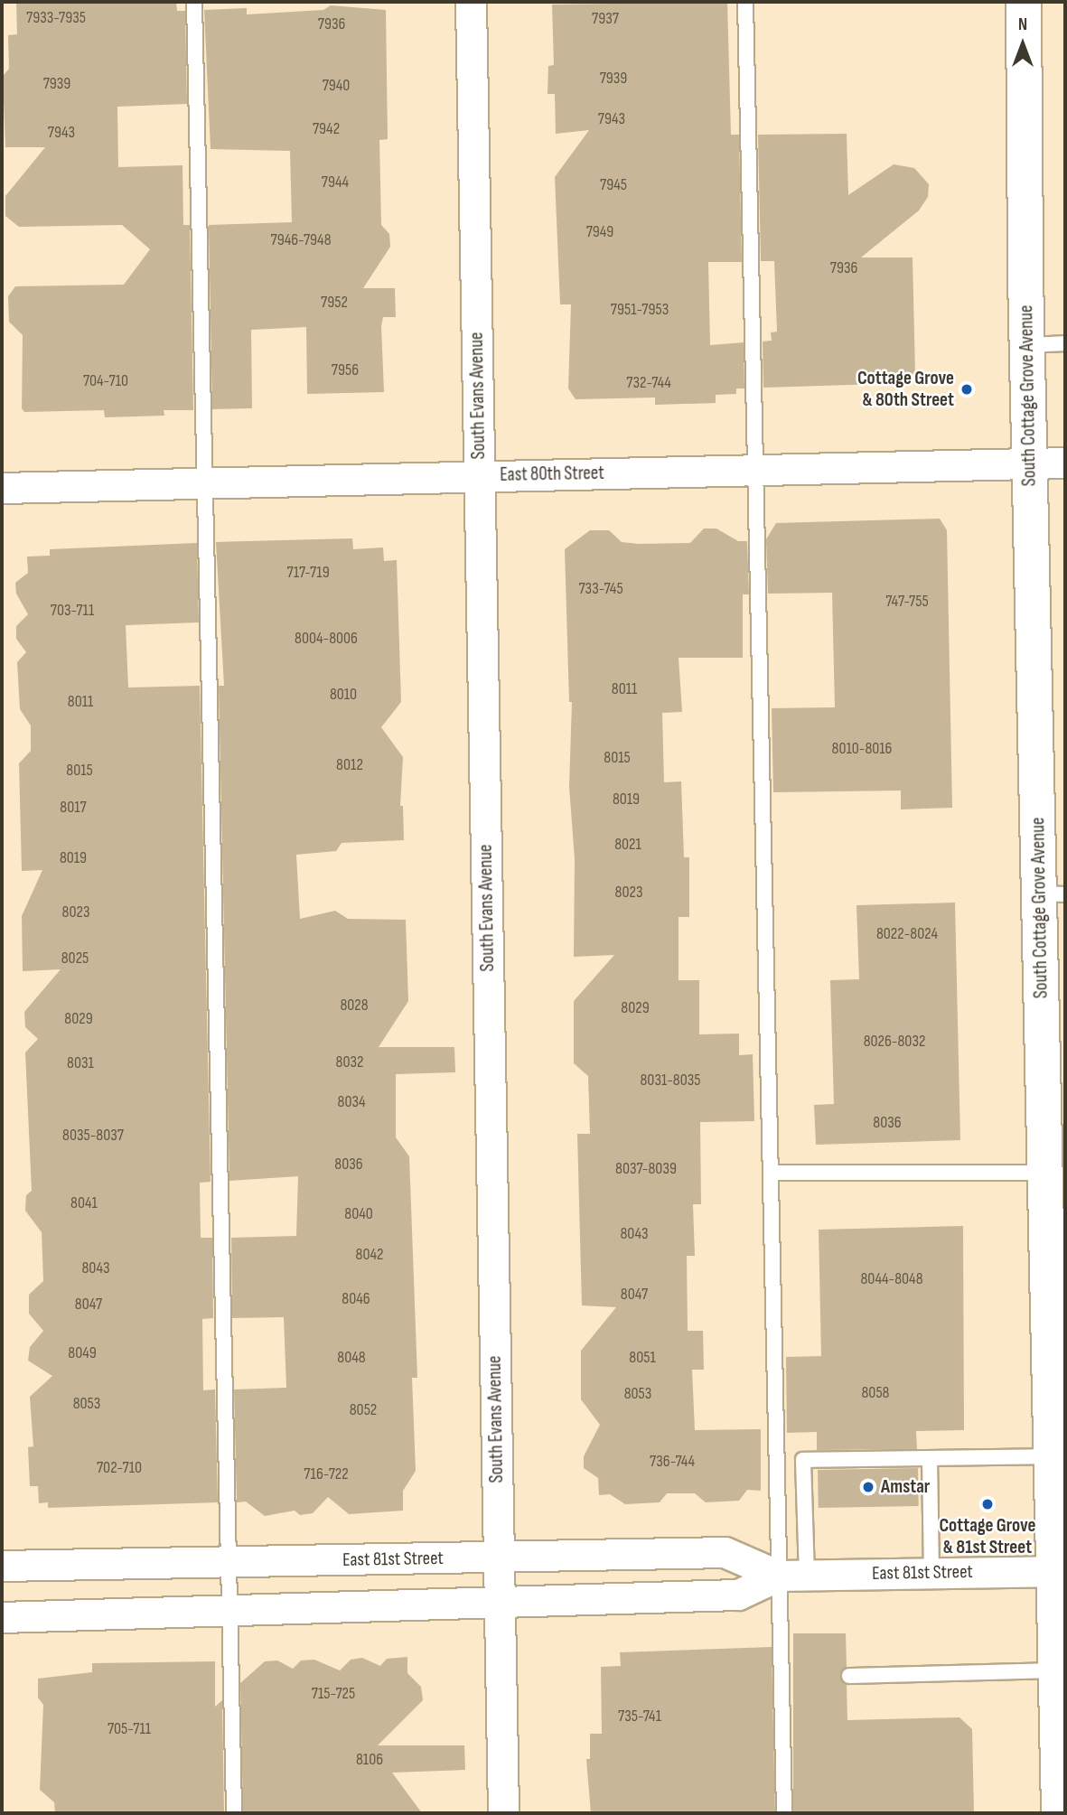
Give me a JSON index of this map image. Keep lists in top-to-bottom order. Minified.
{"streets":{"main road":["South Cottage Grove Avenue"],"street":["South Evans Avenue","East 80th Street","East 81st Street"]},"crossings":[["South Evans Avenue","East 80th Street"],["South Evans Avenue","East 81st Street"],["South Cottage Grove Avenue","East 80th Street"],["South Cottage Grove Avenue","East 81st Street"]],"places":["Cottage Grove & 80th Street","Amstar","Cottage Grove & 81st Street"],"house_numbers":["7933-7935","7937","7936","7939","7939","7940","7943","7942","7943","7944","7945","7949","7946-7948","7936","7952","7951-7953","7956","704-710","732-744","717-719","733-745","747-755","703-711","8004-8006","8011","8010","8011","8010-8016","8015","8012","8015","8019","8017","8021","8019","8023","8023","8022-8024","8025","8028","8029","8029","8026-8032","8032","8031","8031-8035","8034","8036","8035-8037","8036","8037-8039","8041","8040","8043","8042","8043","8044-8048","8047","8046","8047","8049","8048","8051","8058","8053","8053","8052","736-744","702-710","716-722","715-725","735-741","705-711","8106"],"north":"top"}
